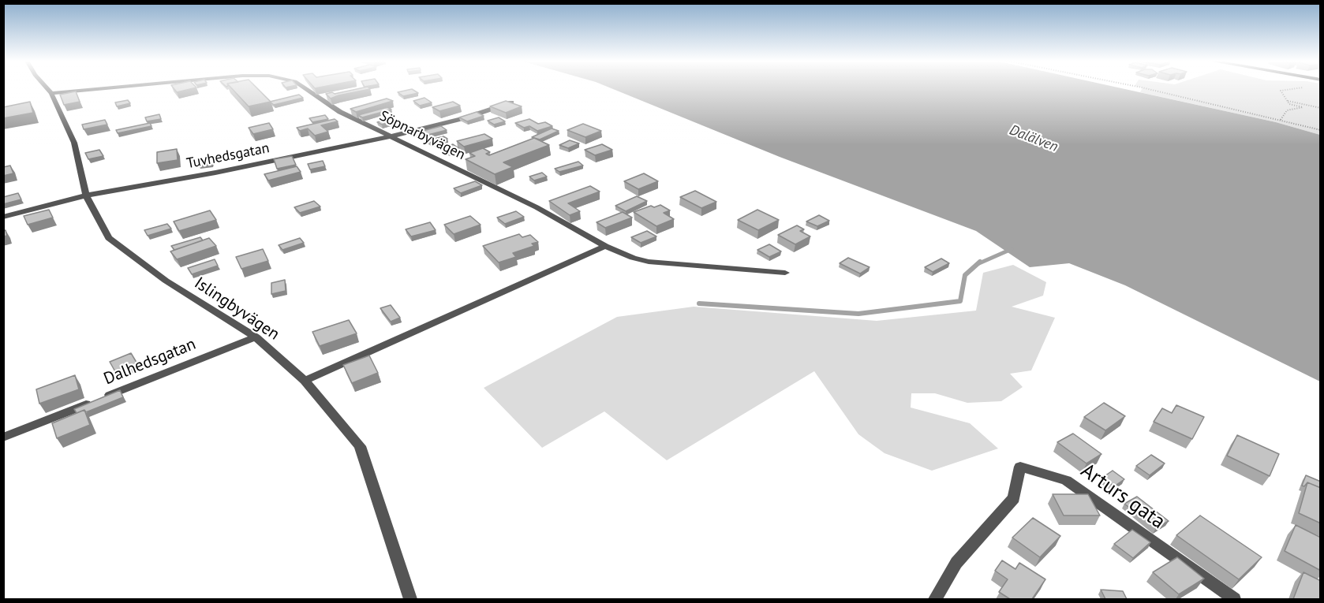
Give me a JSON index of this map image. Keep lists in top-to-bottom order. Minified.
{"streets":{"street":["Söpnarbyvägen","Tuvhedsgatan","Islingbyvägen","Dalhedsgatan","Arturs gata"]},"crossings":[["Söpnarbyvägen","Tuvhedsgatan"],["Söpnarbyvägen","Islingbyvägen"],["Tuvhedsgatan","Islingbyvägen"],["Islingbyvägen","Dalhedsgatan"]],"water":["Dalälven"]}
